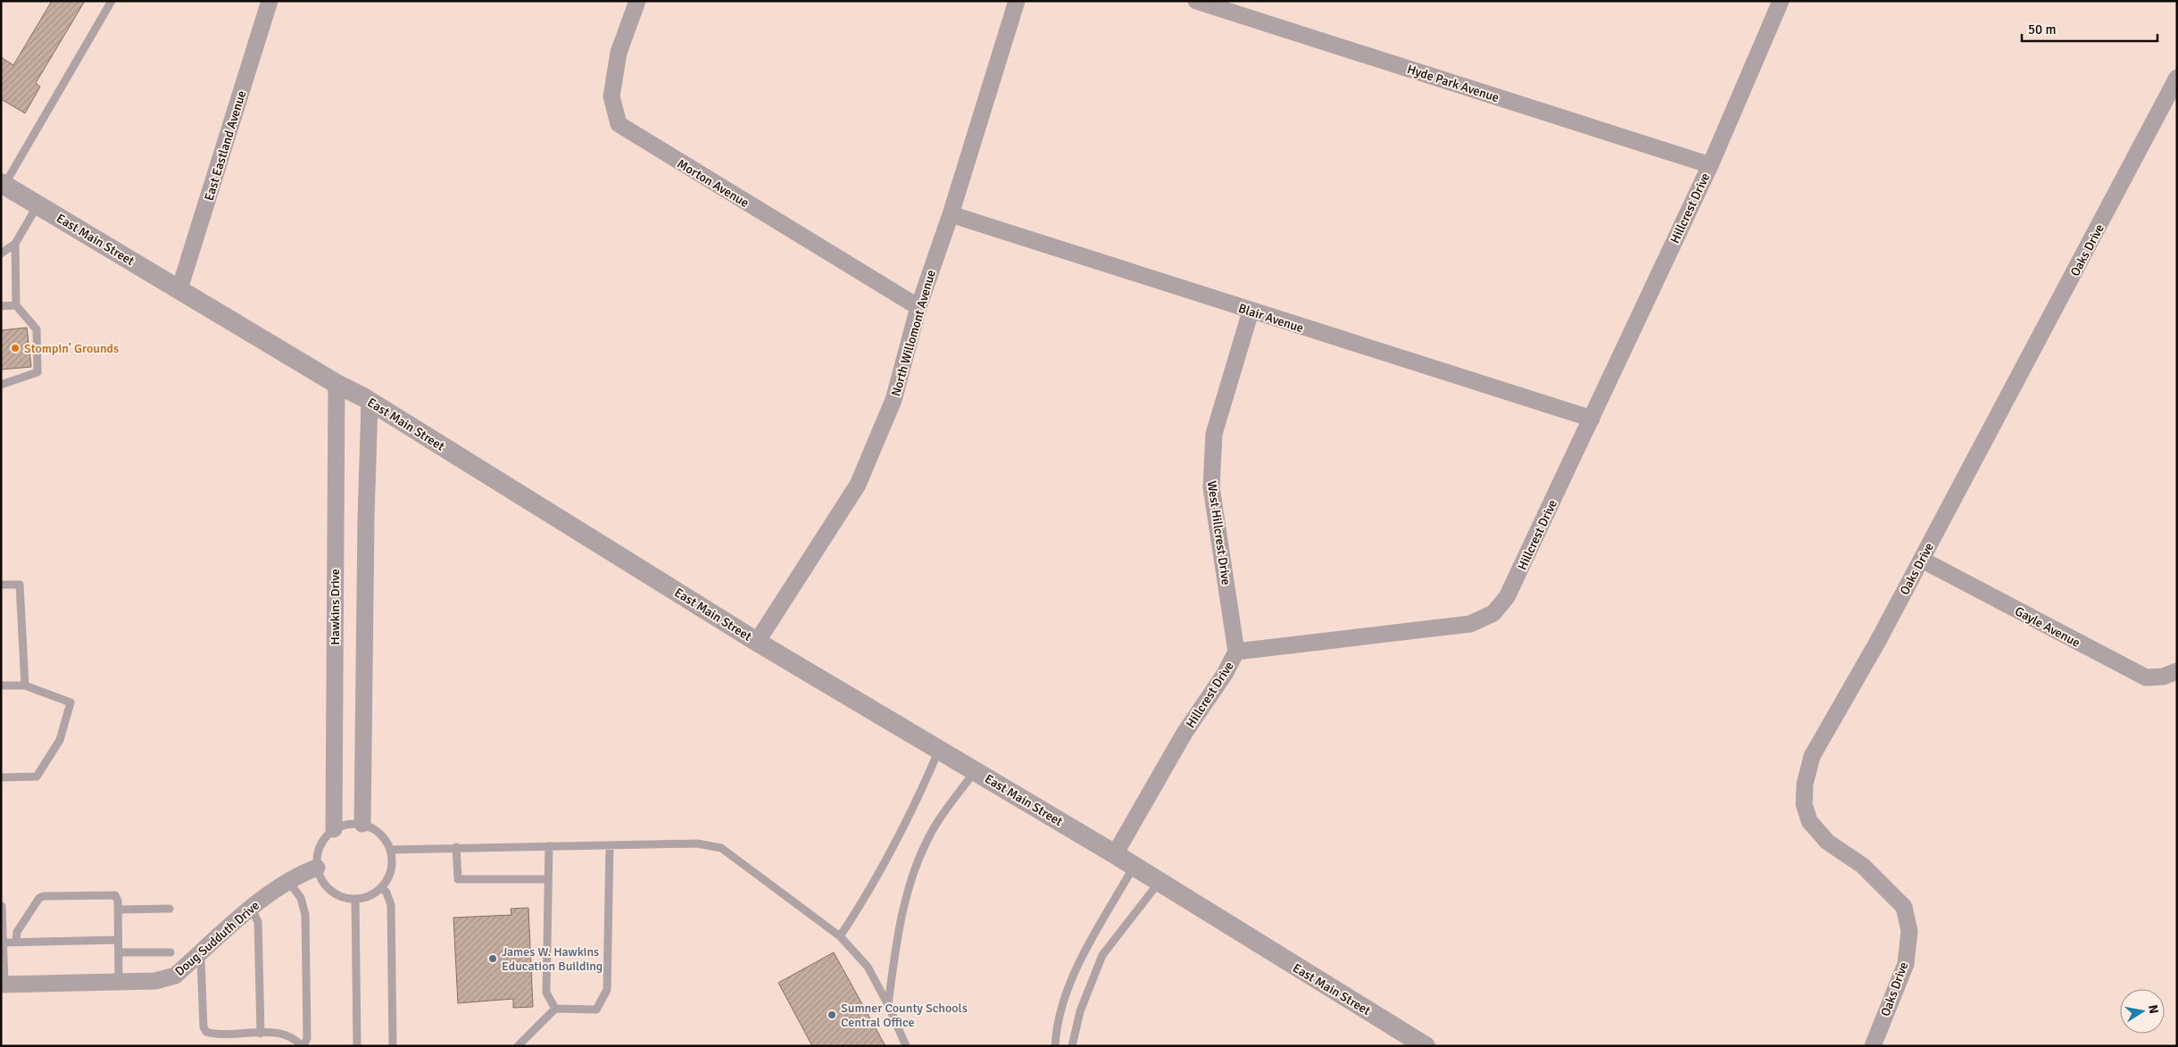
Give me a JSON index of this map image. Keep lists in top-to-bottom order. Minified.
{"streets":{"street":["Hyde Park Avenue","East Eastland Avenue","Morton Avenue","Hillcrest Drive","East Main Street","Oaks Drive","Blair Avenue","North Willomont Avenue","West Hillcrest Drive","Hawkins Drive","Gayle Avenue","Doug Sudduth Drive"]},"crossings":[["Hyde Park Avenue","Hillcrest Drive"],["East Eastland Avenue","East Main Street"],["Morton Avenue","North Willomont Avenue"],["Hillcrest Drive","East Main Street"],["Hillcrest Drive","Blair Avenue"],["Hillcrest Drive","West Hillcrest Drive"],["East Main Street","North Willomont Avenue"],["East Main Street","Hawkins Drive"],["Oaks Drive","Gayle Avenue"],["Blair Avenue","North Willomont Avenue"],["Blair Avenue","West Hillcrest Drive"],["Hawkins Drive","Doug Sudduth Drive"]],"places":["Stompin’ Grounds","James W. Hawkins Education Building","Sumner County Schools Central Office"],"scale_bar":"50 m","north":"right"}
